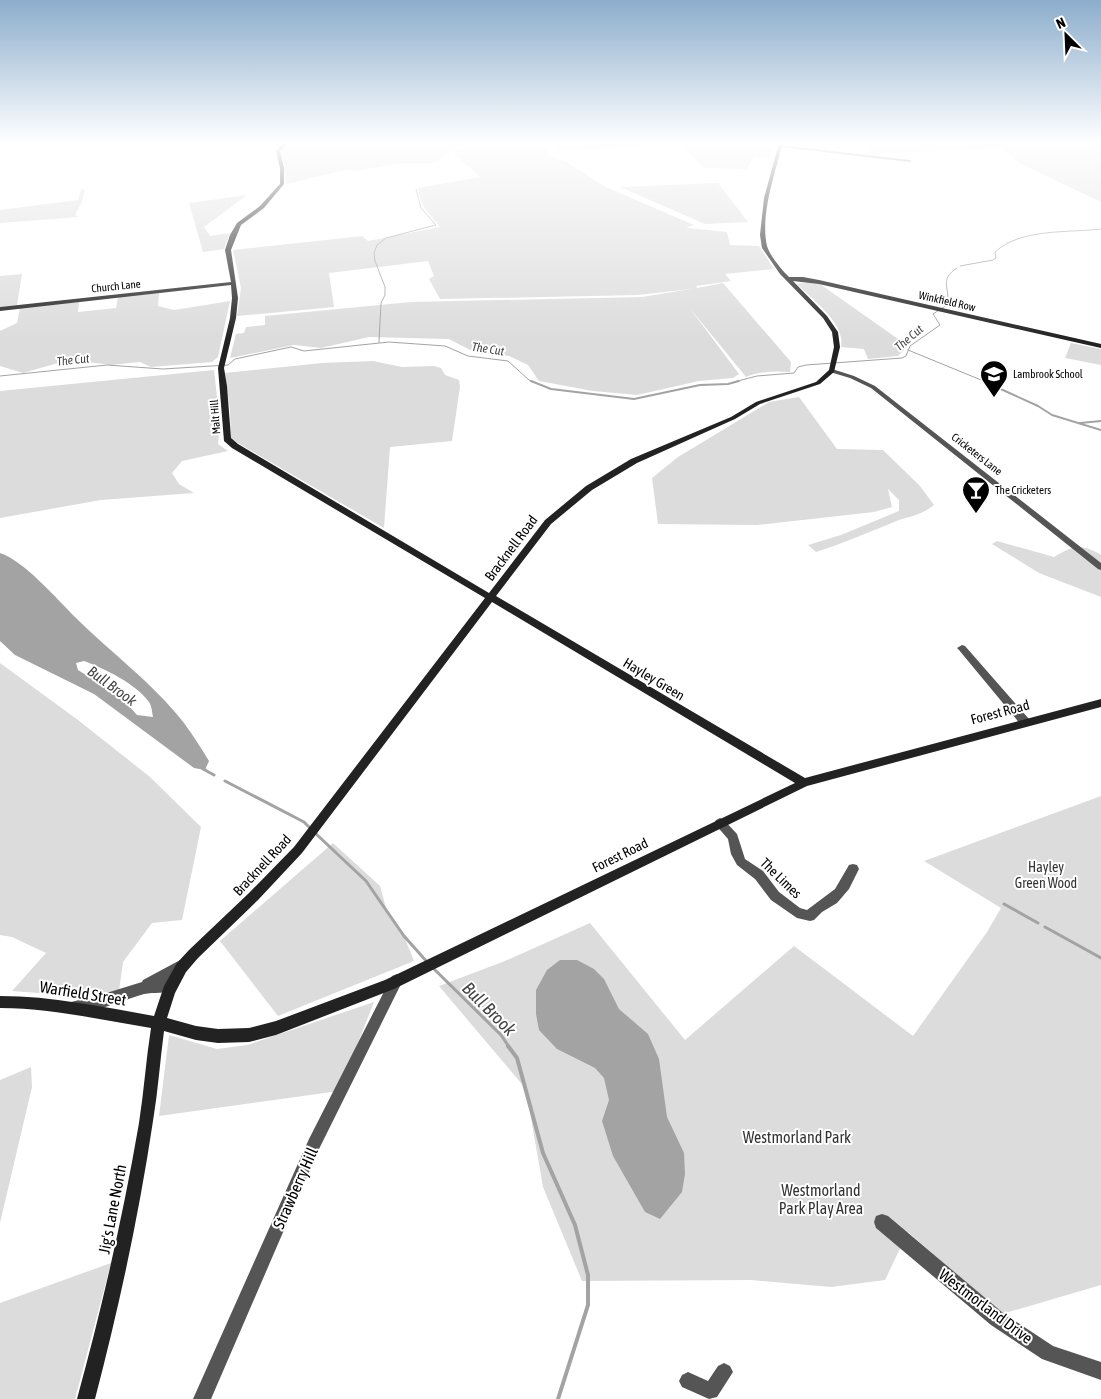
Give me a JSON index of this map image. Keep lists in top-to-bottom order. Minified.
{"streets":{"main road":["Church Lane","Winkfield Row","Malt Hill","Bracknell Road","Hayley Green","Forest Road","Warfield Street","Jig's Lane North"],"street":["Cricketers Lane","The Limes","Strawberry Hill","Westmorland Drive"]},"crossings":[["Church Lane","Malt Hill"],["Malt Hill","Bracknell Road"],["Malt Hill","Hayley Green"],["Cricketers Lane","Bracknell Road"],["Bracknell Road","Hayley Green"],["Bracknell Road","Forest Road"],["Bracknell Road","Warfield Street"],["Bracknell Road","Jig's Lane North"],["Hayley Green","Forest Road"],["Forest Road","The Limes"],["Forest Road","Warfield Street"],["Forest Road","Strawberry Hill"],["Forest Road","Jig's Lane North"],["Warfield Street","Jig's Lane North"]],"water":["The Cut","Bull Brook"],"parks":["Hayley Green Wood","Westmorland Park","Westmorland Park Play Area"],"places":{"school or university":["Lambrook School"],"bar":["The Cricketers"]},"north":"top left"}
